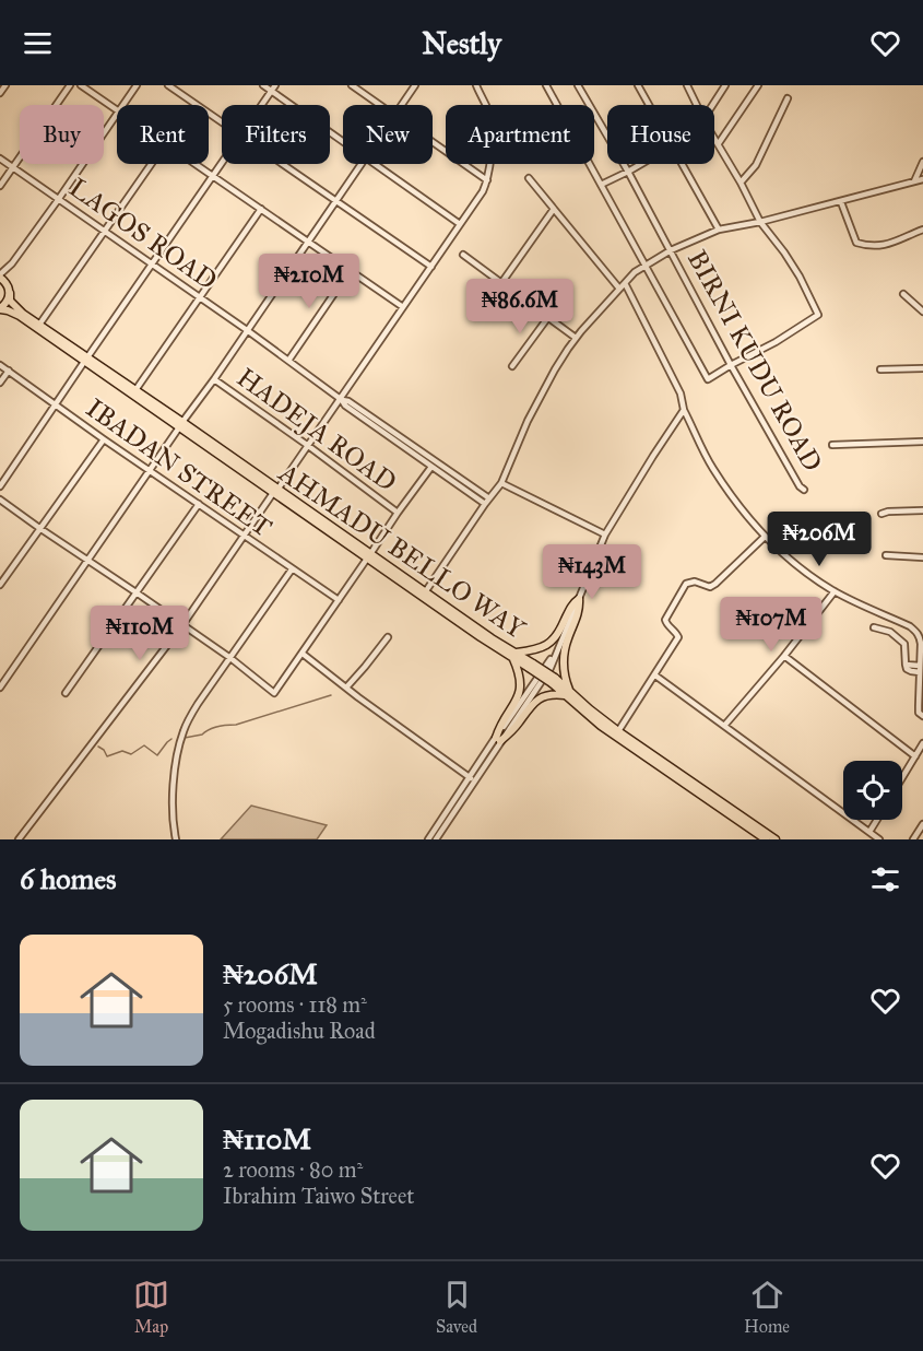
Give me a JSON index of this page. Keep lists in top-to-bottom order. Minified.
{"streets":{"main road":["AHMADU BELLO WAY"],"street":["LAGOS ROAD","BIRNI KUDU ROAD","HADEJA ROAD","IBADAN STREET"]},"page":{"header":"Nestly","chip":["Buy","Rent","Filters","New","Apartment","House"],"price":["₦210M","₦86.6M","₦206M","₦143M","₦107M","₦110M"],"heading":"6 homes","list":[{"name":"₦206M","note":"5 rooms · 118 m² · Mogadishu Road"},{"name":"₦110M","note":"2 rooms · 80 m² · Ibrahim Taiwo Street"}],"tabs":["Map","Saved","Home"]}}
